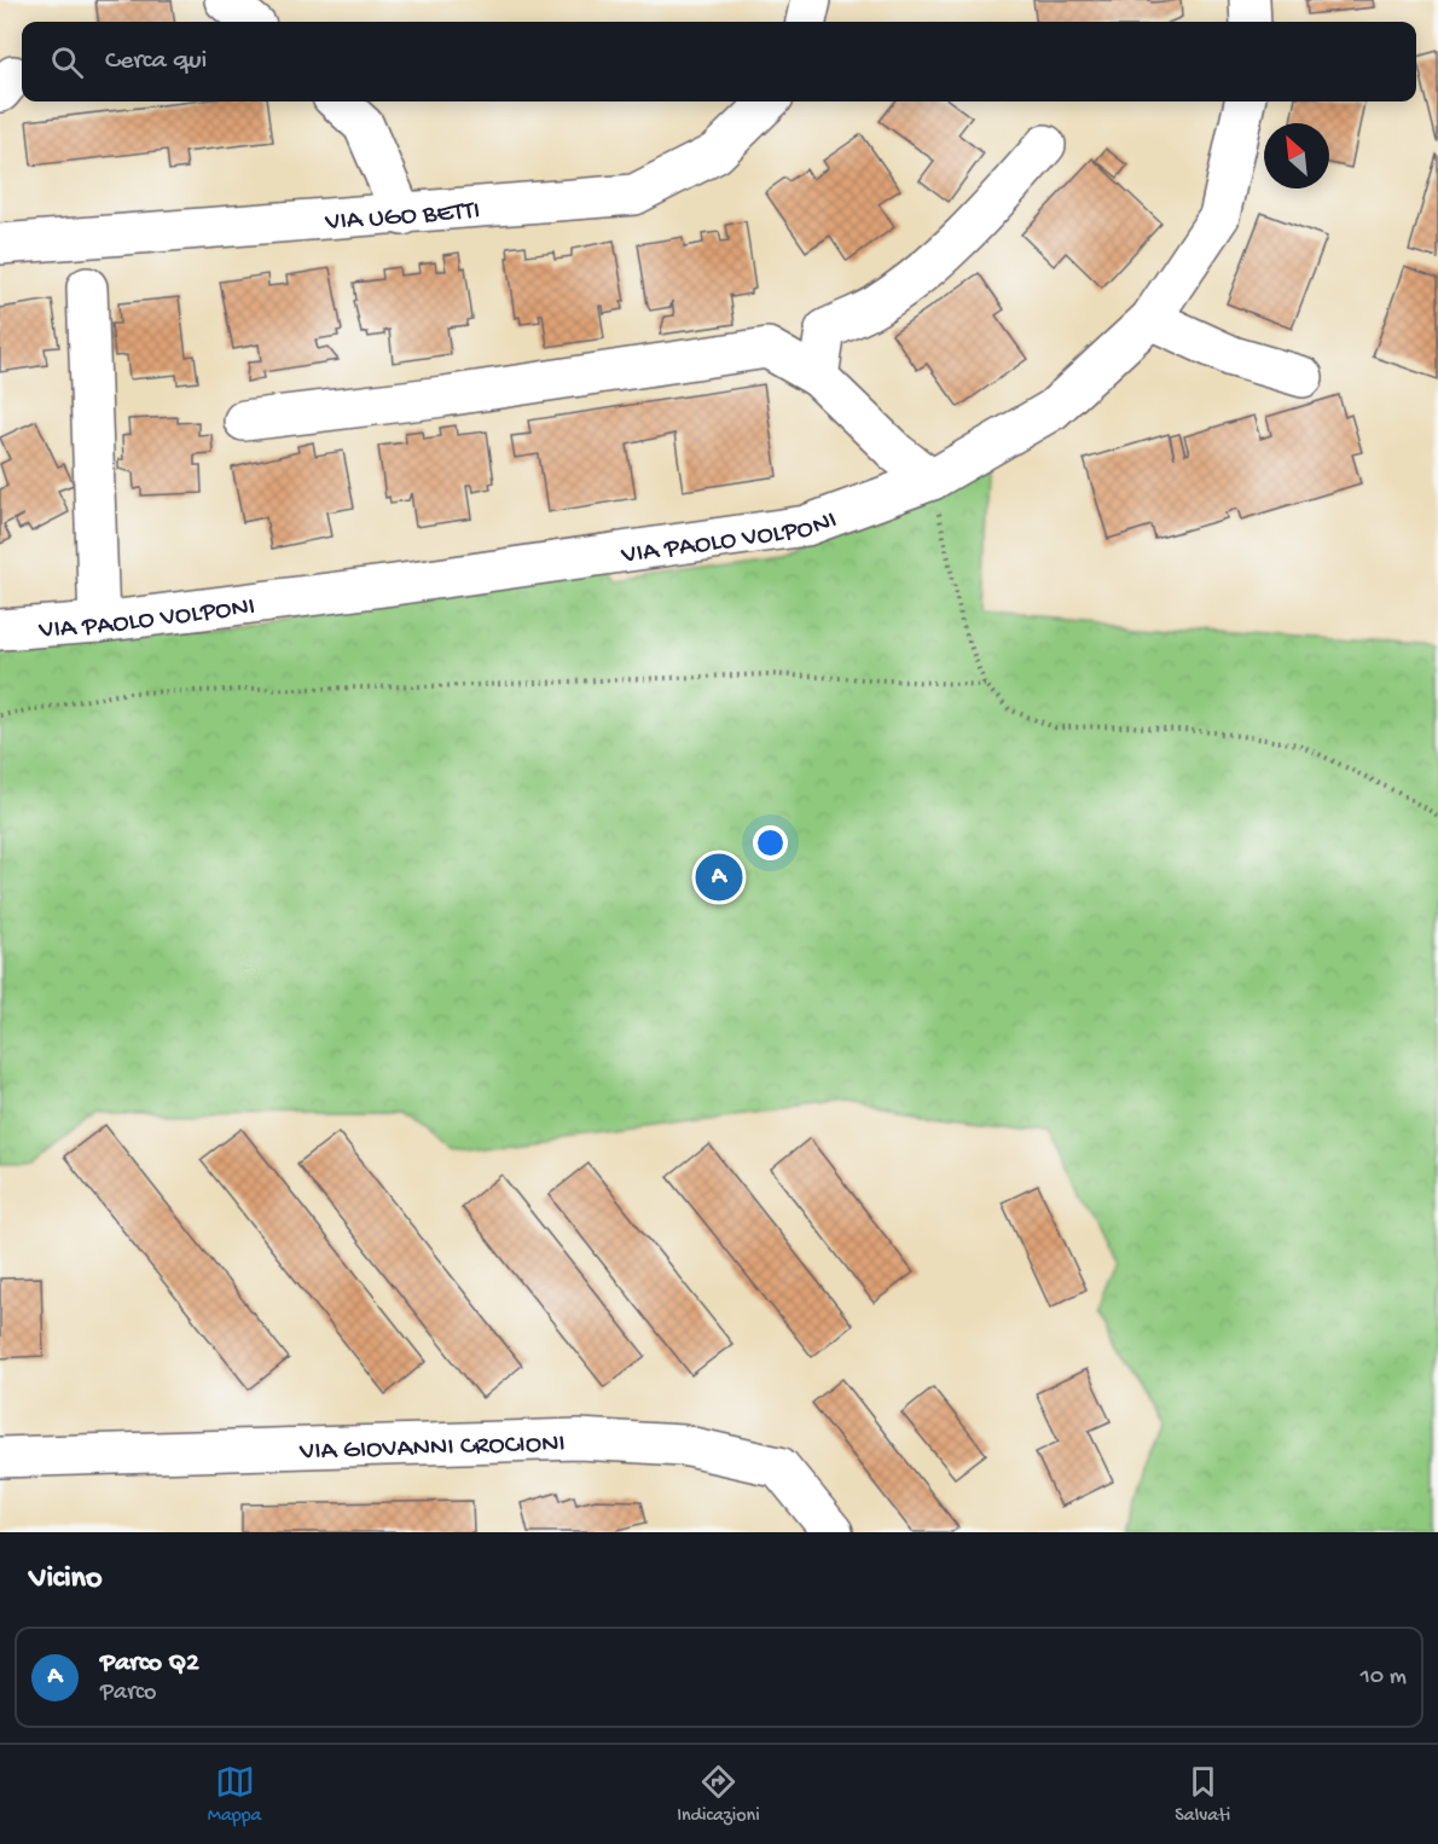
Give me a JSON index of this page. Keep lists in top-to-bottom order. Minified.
{"streets":{"street":["VIA UGO BETTI","VIA PAOLO VOLPONI","VIA GIOVANNI CROCIONI"]},"north":"top left","page":{"search":"Cerca qui","pins":"A","heading":"Vicino","list":[{"mark":"A","name":"Parco Q2","note":"Parco","value":"10 m"}],"nav":["Mappa","Indicazioni","Salvati"]}}
